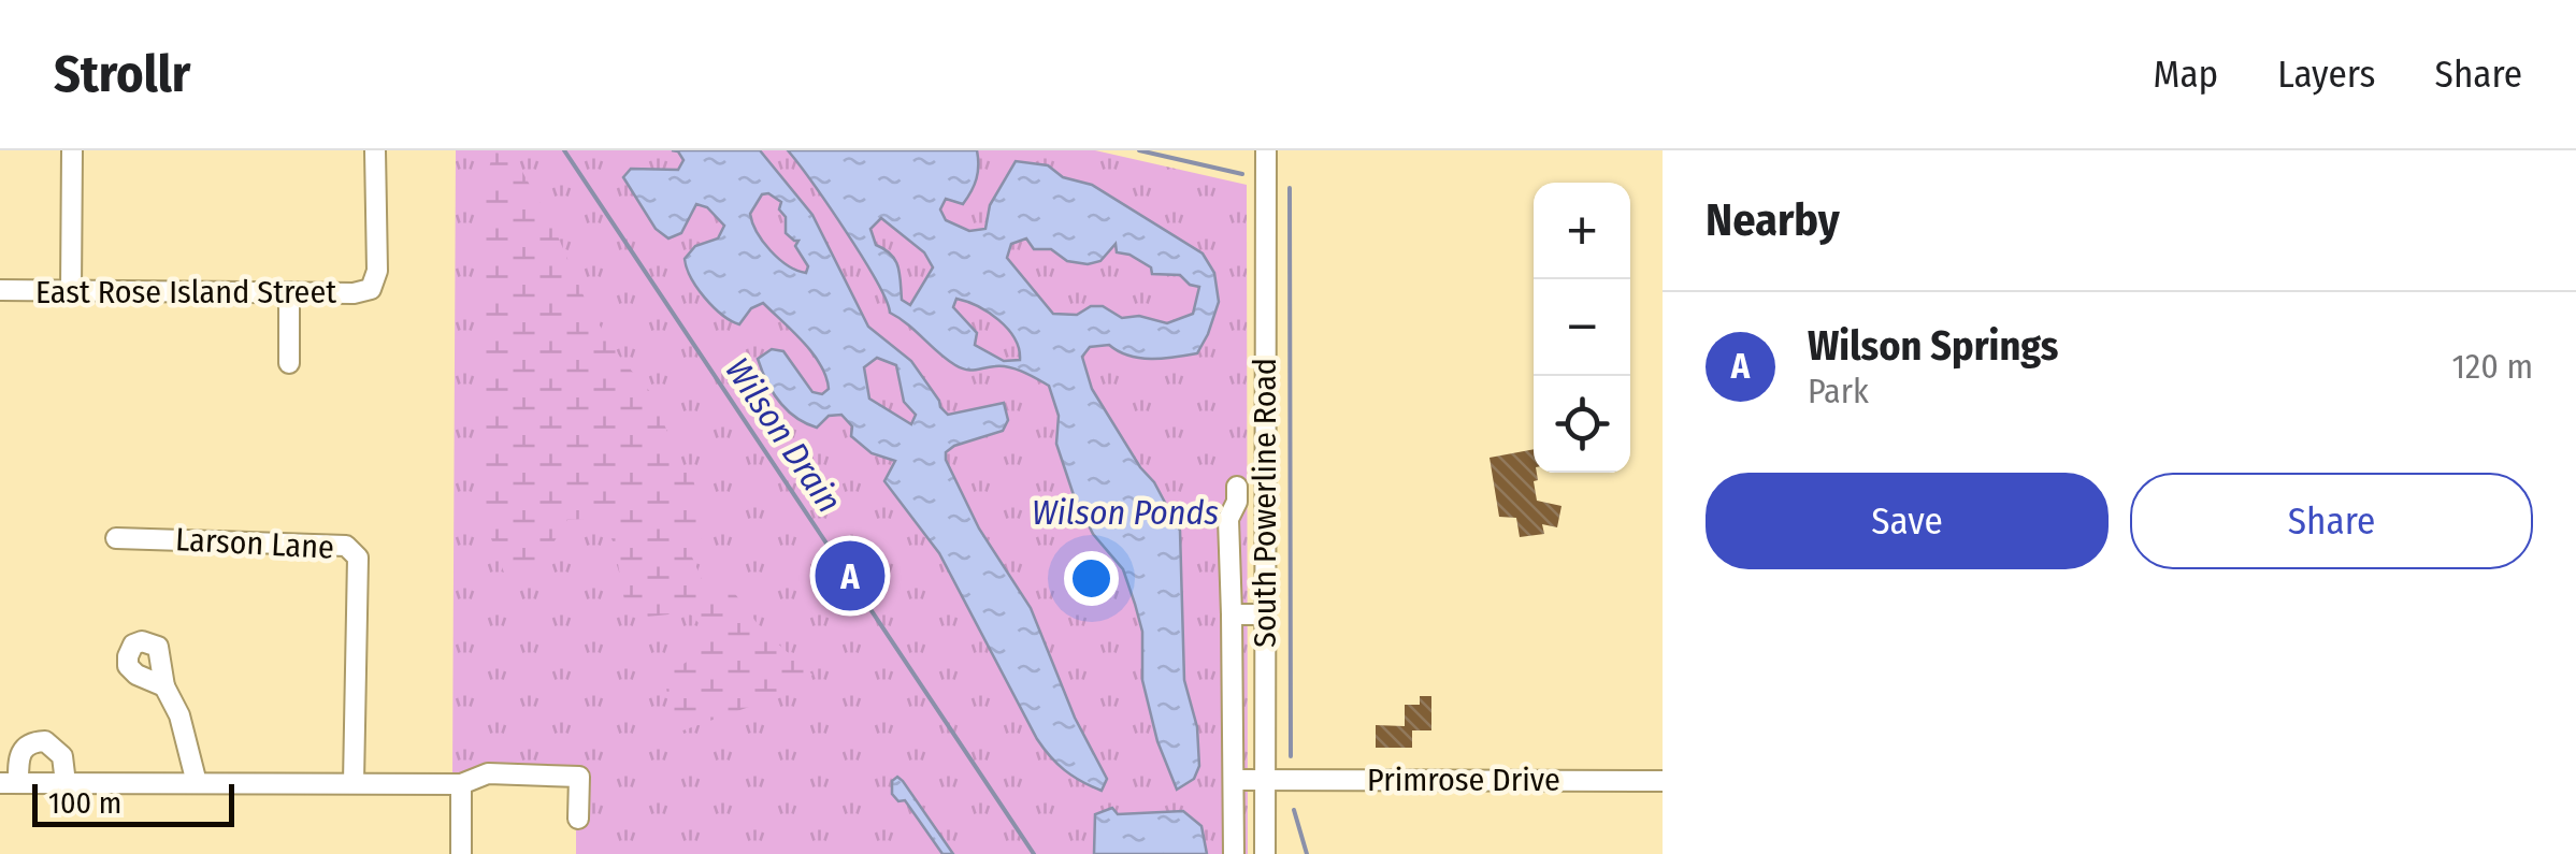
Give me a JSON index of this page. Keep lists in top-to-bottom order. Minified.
{"streets":{"street":["East Rose Island Street","South Powerline Road","Larson Lane","Primrose Drive"]},"crossings":[["South Powerline Road","Primrose Drive"]],"water":["Wilson Drain","Wilson Ponds"],"scale_bar":"100 m","page":{"header":"Strollr","nav":["Map","Layers","Share"],"heading":"Nearby","map_buttons":["+","−"],"list":[{"mark":"A","name":"Wilson Springs","note":"Park","value":"120 m"}],"buttons":["Save","Share"],"pins":"A","scale":"100 m"}}
